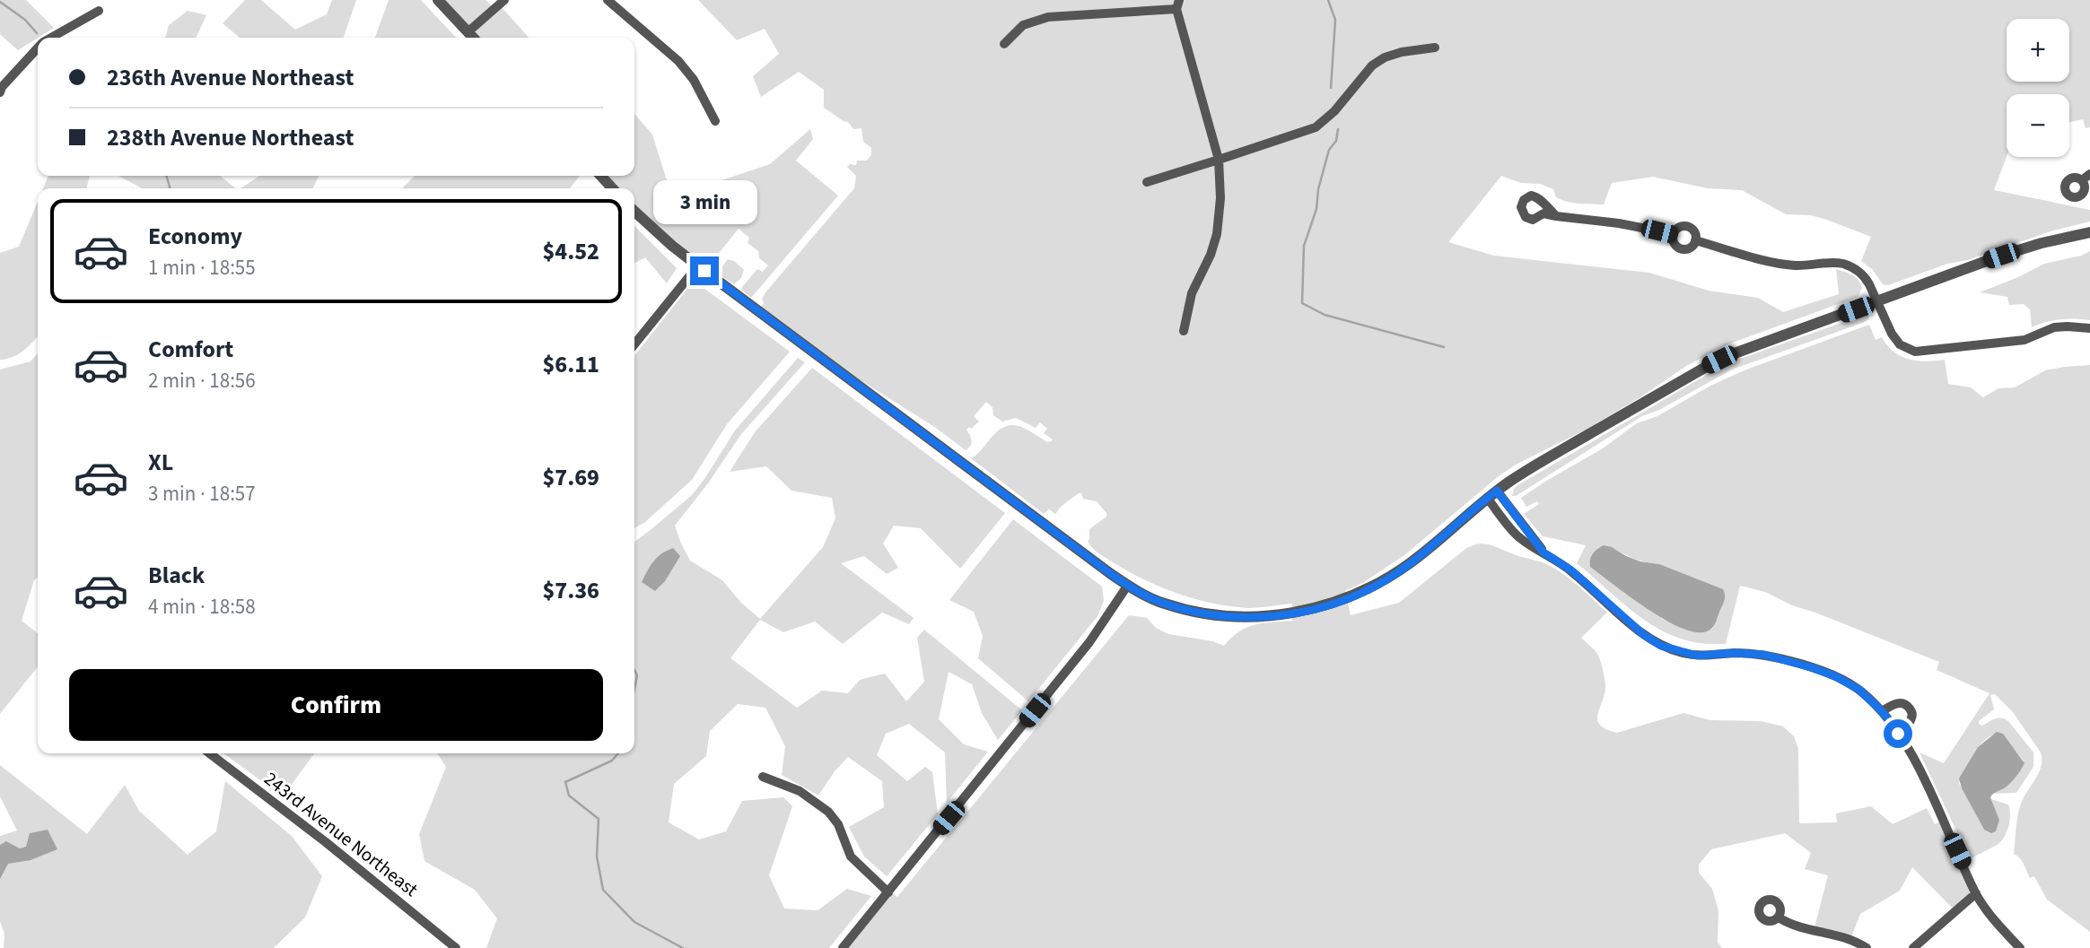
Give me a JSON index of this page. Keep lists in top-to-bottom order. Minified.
{"streets":{"street":["243rd Avenue Northeast"]},"page":{"map_buttons":["+","−"],"banner":["236th Avenue Northeast","238th Avenue Northeast"],"bubble":"3 min","list":[{"name":"Economy","note":"1 min · 18:55","value":"$4.52"},{"name":"Comfort","note":"2 min · 18:56","value":"$6.11"},{"name":"XL","note":"3 min · 18:57","value":"$7.69"},{"name":"Black","note":"4 min · 18:58","value":"$7.36"}],"buttons":"Confirm"}}
